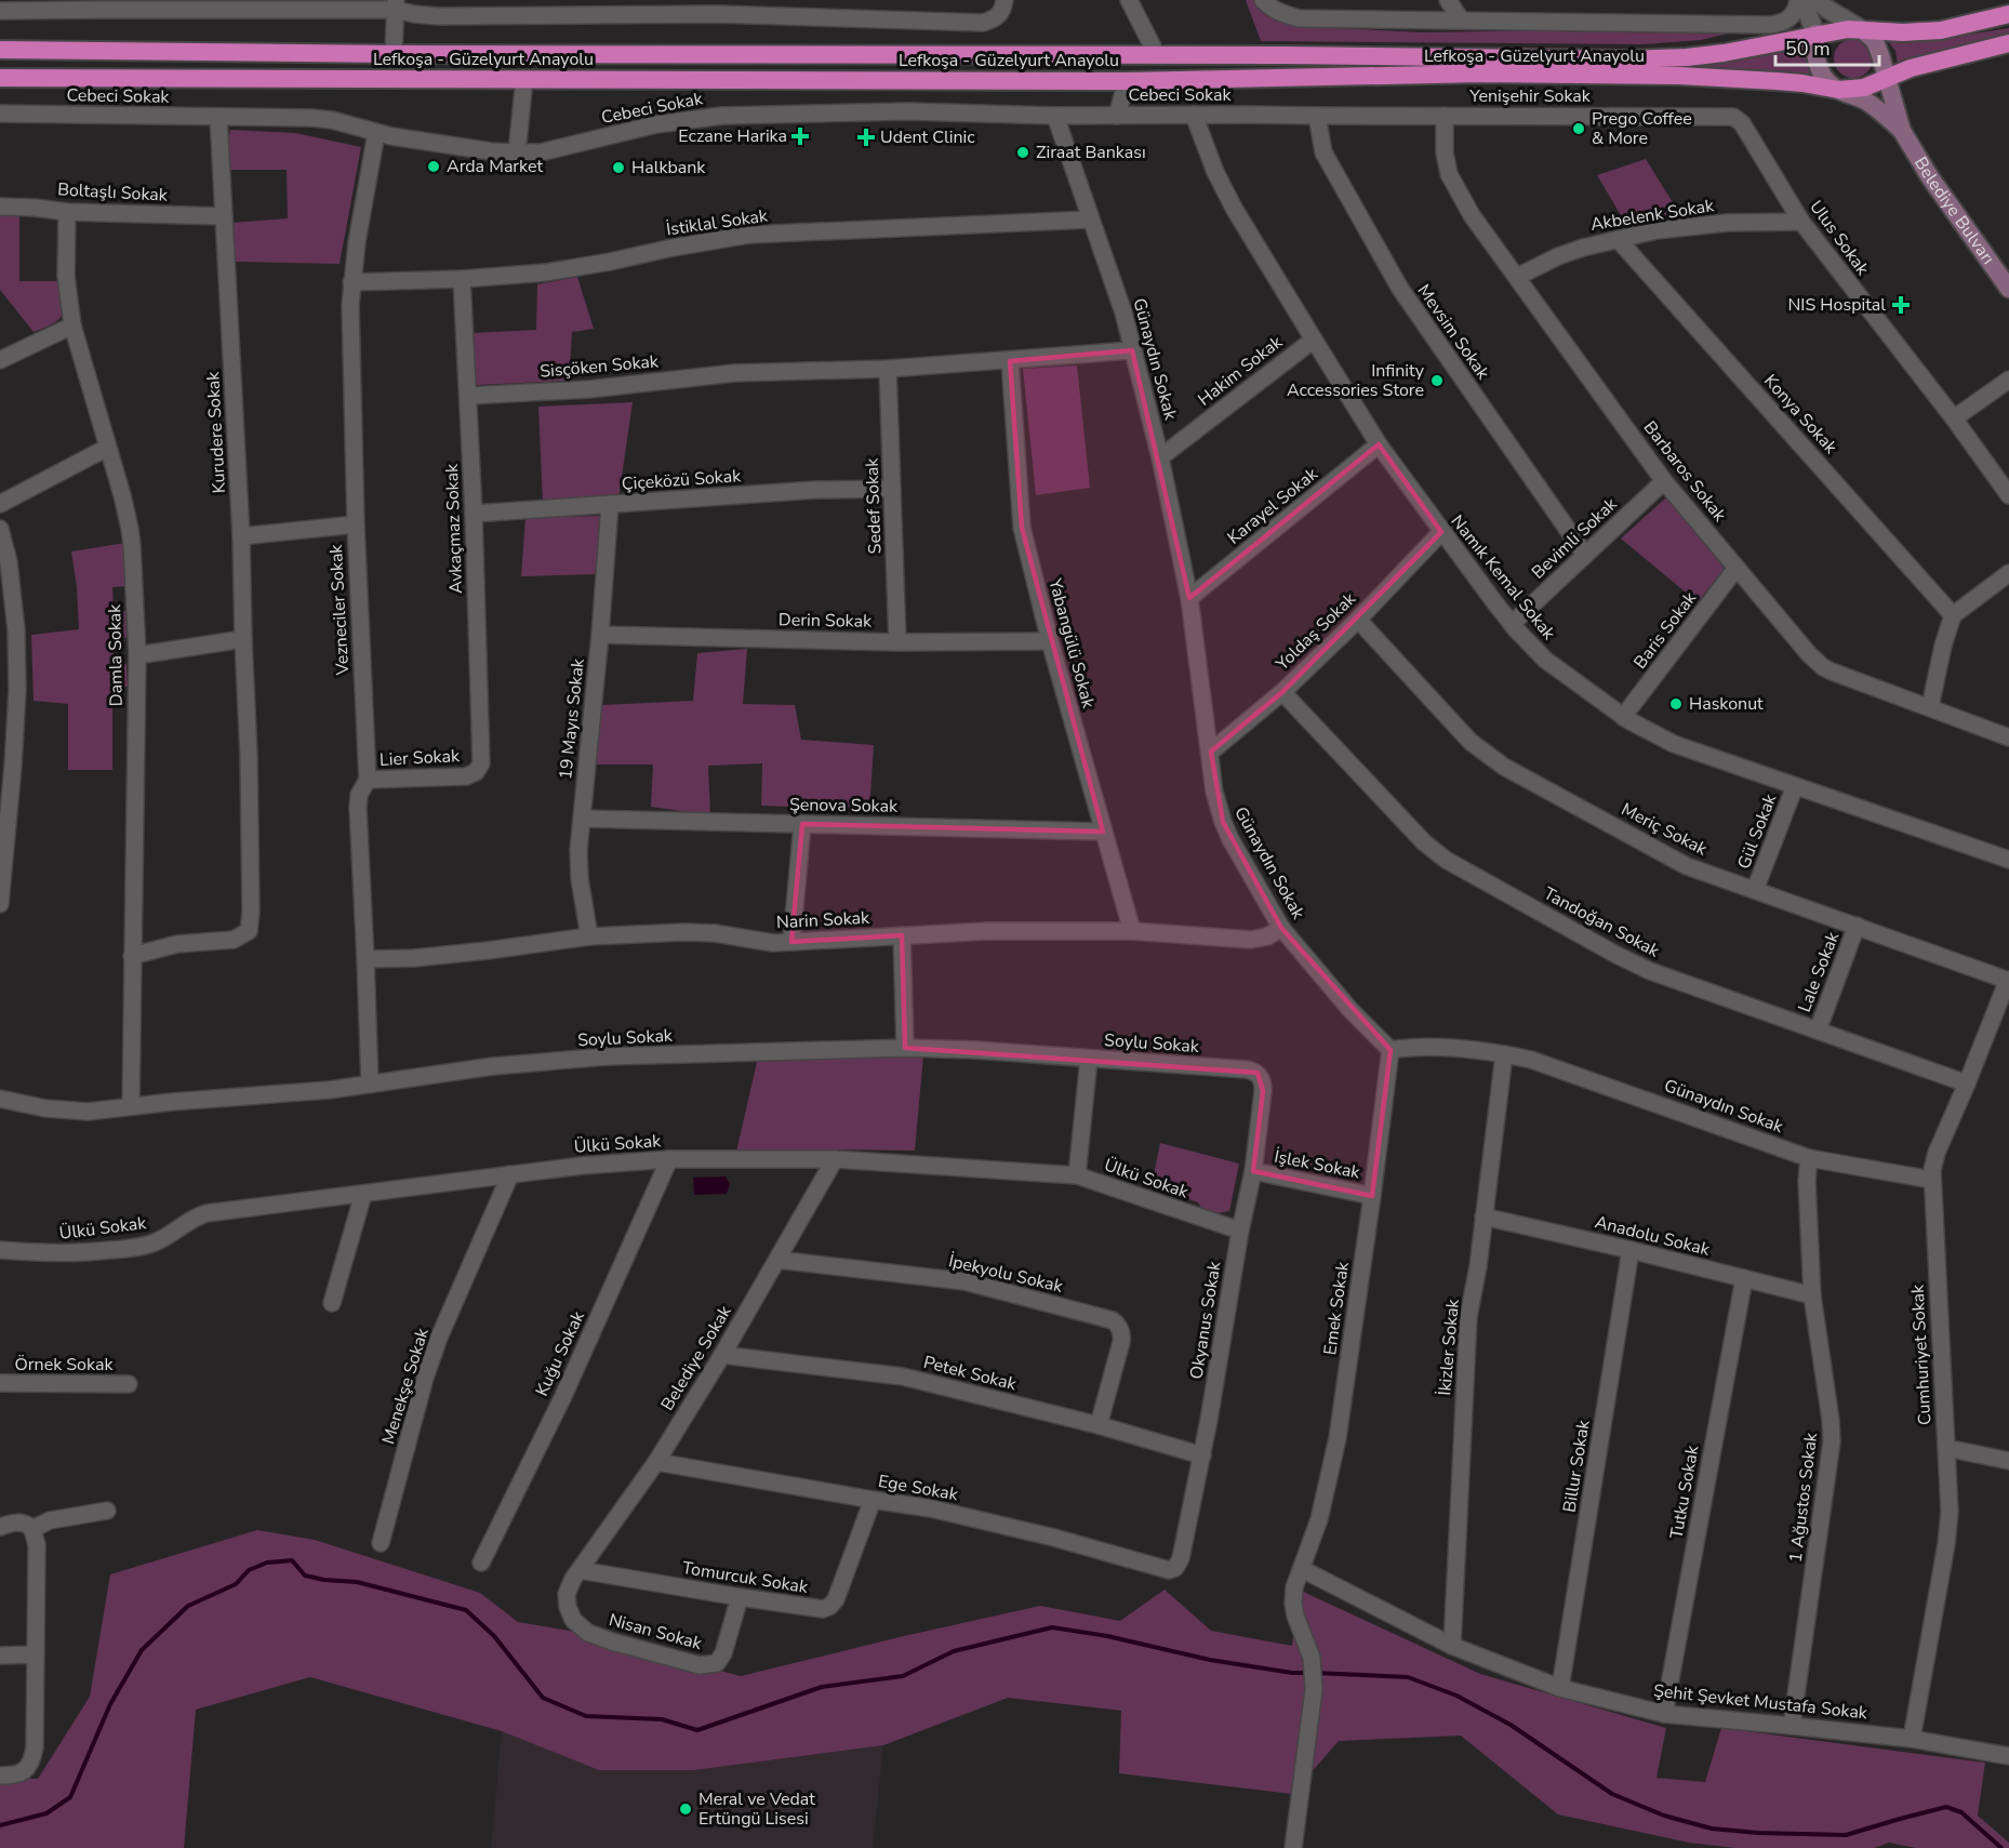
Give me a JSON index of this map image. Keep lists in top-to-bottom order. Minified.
{"streets":{"highway":["Lefkoşa - Güzelyurt Anayolu"],"main road":["Belediye Bulvarı"],"street":["Cebeci Sokak","Yenişehir Sokak","Boltaşlı Sokak","Akbelenk Sokak","İstiklal Sokak","Ulus Sokak","Mevsim Sokak","Günaydın Sokak","Sisçöken Sokak","Hakim Sokak","Konya Sokak","Kurudere Sokak","Barbaros Sokak","Çiçeközü Sokak","Sedef Sokak","Karayel Sokak","Avkaçmaz Sokak","Bevimli Sokak","Namık Kemal Sokak","Vezneciler Sokak","Derin Sokak","Baris Sokak","Yoldaş Sokak","Yabangülü Sokak","Damla Sokak","19 Mayıs Sokak","Lier Sokak","Şenova Sokak","Meriç Sokak","Gül Sokak","Narin Sokak","Tandoğan Sokak","Lale Sokak","Soylu Sokak","Ülkü Sokak","İşlek Sokak","Anadolu Sokak","İpekyolu Sokak","Emek Sokak","Okyanus Sokak","İkizler Sokak","Kuğu Sokak","Cumhuriyet Sokak","Belediye Sokak","Örnek Sokak","Petek Sokak","Menekşe Sokak","Billur Sokak","Ege Sokak","Tutku Sokak","1 Ağustos Sokak","Tomurcuk Sokak","Nisan Sokak","Şehit Şevket Mustafa Sokak"]},"crossings":[["Lefkoşa - Güzelyurt Anayolu","Belediye Bulvarı"],["Cebeci Sokak","Yenişehir Sokak"],["Cebeci Sokak","Mevsim Sokak"],["Cebeci Sokak","Günaydın Sokak"],["Cebeci Sokak","Kurudere Sokak"],["Cebeci Sokak","Namık Kemal Sokak"],["Cebeci Sokak","Vezneciler Sokak"],["Yenişehir Sokak","Ulus Sokak"],["Yenişehir Sokak","Mevsim Sokak"],["Yenişehir Sokak","Barbaros Sokak"],["Boltaşlı Sokak","Kurudere Sokak"],["Boltaşlı Sokak","Damla Sokak"],["Akbelenk Sokak","Ulus Sokak"],["Akbelenk Sokak","Konya Sokak"],["Akbelenk Sokak","Barbaros Sokak"],["İstiklal Sokak","Günaydın Sokak"],["İstiklal Sokak","Avkaçmaz Sokak"],["İstiklal Sokak","Vezneciler Sokak"],["Mevsim Sokak","Bevimli Sokak"],["Günaydın Sokak","Hakim Sokak"],["Günaydın Sokak","Karayel Sokak"],["Günaydın Sokak","Yoldaş Sokak"],["Günaydın Sokak","Narin Sokak"],["Günaydın Sokak","Emek Sokak"],["Günaydın Sokak","İkizler Sokak"],["Günaydın Sokak","Cumhuriyet Sokak"],["Günaydın Sokak","1 Ağustos Sokak"],["Sisçöken Sokak","Sedef Sokak"],["Sisçöken Sokak","Avkaçmaz Sokak"],["Hakim Sokak","Namık Kemal Sokak"],["Kurudere Sokak","Damla Sokak"],["Barbaros Sokak","Bevimli Sokak"],["Barbaros Sokak","Baris Sokak"],["Çiçeközü Sokak","Sedef Sokak"],["Çiçeközü Sokak","Avkaçmaz Sokak"],["Çiçeközü Sokak","19 Mayıs Sokak"],["Sedef Sokak","Derin Sokak"],["Karayel Sokak","Namık Kemal Sokak"],["Avkaçmaz Sokak","Lier Sokak"],["Bevimli Sokak","Namık Kemal Sokak"],["Namık Kemal Sokak","Baris Sokak"],["Namık Kemal Sokak","Yoldaş Sokak"],["Namık Kemal Sokak","Gül Sokak"],["Vezneciler Sokak","Lier Sokak"],["Vezneciler Sokak","Narin Sokak"],["Vezneciler Sokak","Soylu Sokak"],["Derin Sokak","Yabangülü Sokak"],["Derin Sokak","19 Mayıs Sokak"],["Yoldaş Sokak","Meriç Sokak"],["Yoldaş Sokak","Tandoğan Sokak"],["Yabangülü Sokak","Şenova Sokak"],["Yabangülü Sokak","Narin Sokak"],["Damla Sokak","Soylu Sokak"],["19 Mayıs Sokak","Şenova Sokak"],["19 Mayıs Sokak","Narin Sokak"],["Meriç Sokak","Gül Sokak"],["Meriç Sokak","Lale Sokak"],["Meriç Sokak","Cumhuriyet Sokak"],["Tandoğan Sokak","Lale Sokak"],["Tandoğan Sokak","Cumhuriyet Sokak"],["Soylu Sokak","Okyanus Sokak"],["Ülkü Sokak","Okyanus Sokak"],["Ülkü Sokak","Kuğu Sokak"],["Ülkü Sokak","Belediye Sokak"],["Ülkü Sokak","Menekşe Sokak"],["İşlek Sokak","Emek Sokak"],["İşlek Sokak","Okyanus Sokak"],["Anadolu Sokak","İkizler Sokak"],["Anadolu Sokak","Billur Sokak"],["Anadolu Sokak","Tutku Sokak"],["Anadolu Sokak","1 Ağustos Sokak"],["İpekyolu Sokak","Belediye Sokak"],["İpekyolu Sokak","Petek Sokak"],["Emek Sokak","Şehit Şevket Mustafa Sokak"],["Okyanus Sokak","Petek Sokak"],["Okyanus Sokak","Ege Sokak"],["İkizler Sokak","Şehit Şevket Mustafa Sokak"],["Cumhuriyet Sokak","Şehit Şevket Mustafa Sokak"],["Belediye Sokak","Petek Sokak"],["Belediye Sokak","Ege Sokak"],["Belediye Sokak","Tomurcuk Sokak"],["Belediye Sokak","Nisan Sokak"],["Billur Sokak","Şehit Şevket Mustafa Sokak"],["Ege Sokak","Tomurcuk Sokak"],["Tutku Sokak","Şehit Şevket Mustafa Sokak"],["1 Ağustos Sokak","Şehit Şevket Mustafa Sokak"],["Tomurcuk Sokak","Nisan Sokak"]],"places":{"other":["Prego Coffee & More","Ziraat Bankası","Arda Market","Halkbank","Infinity Accessories Store","Haskonut","Meral ve Vedat Ertüngü Lisesi"],"health":["Eczane Harika","Udent Clinic","NIS Hospital"]},"scale_bar":"50 m"}
